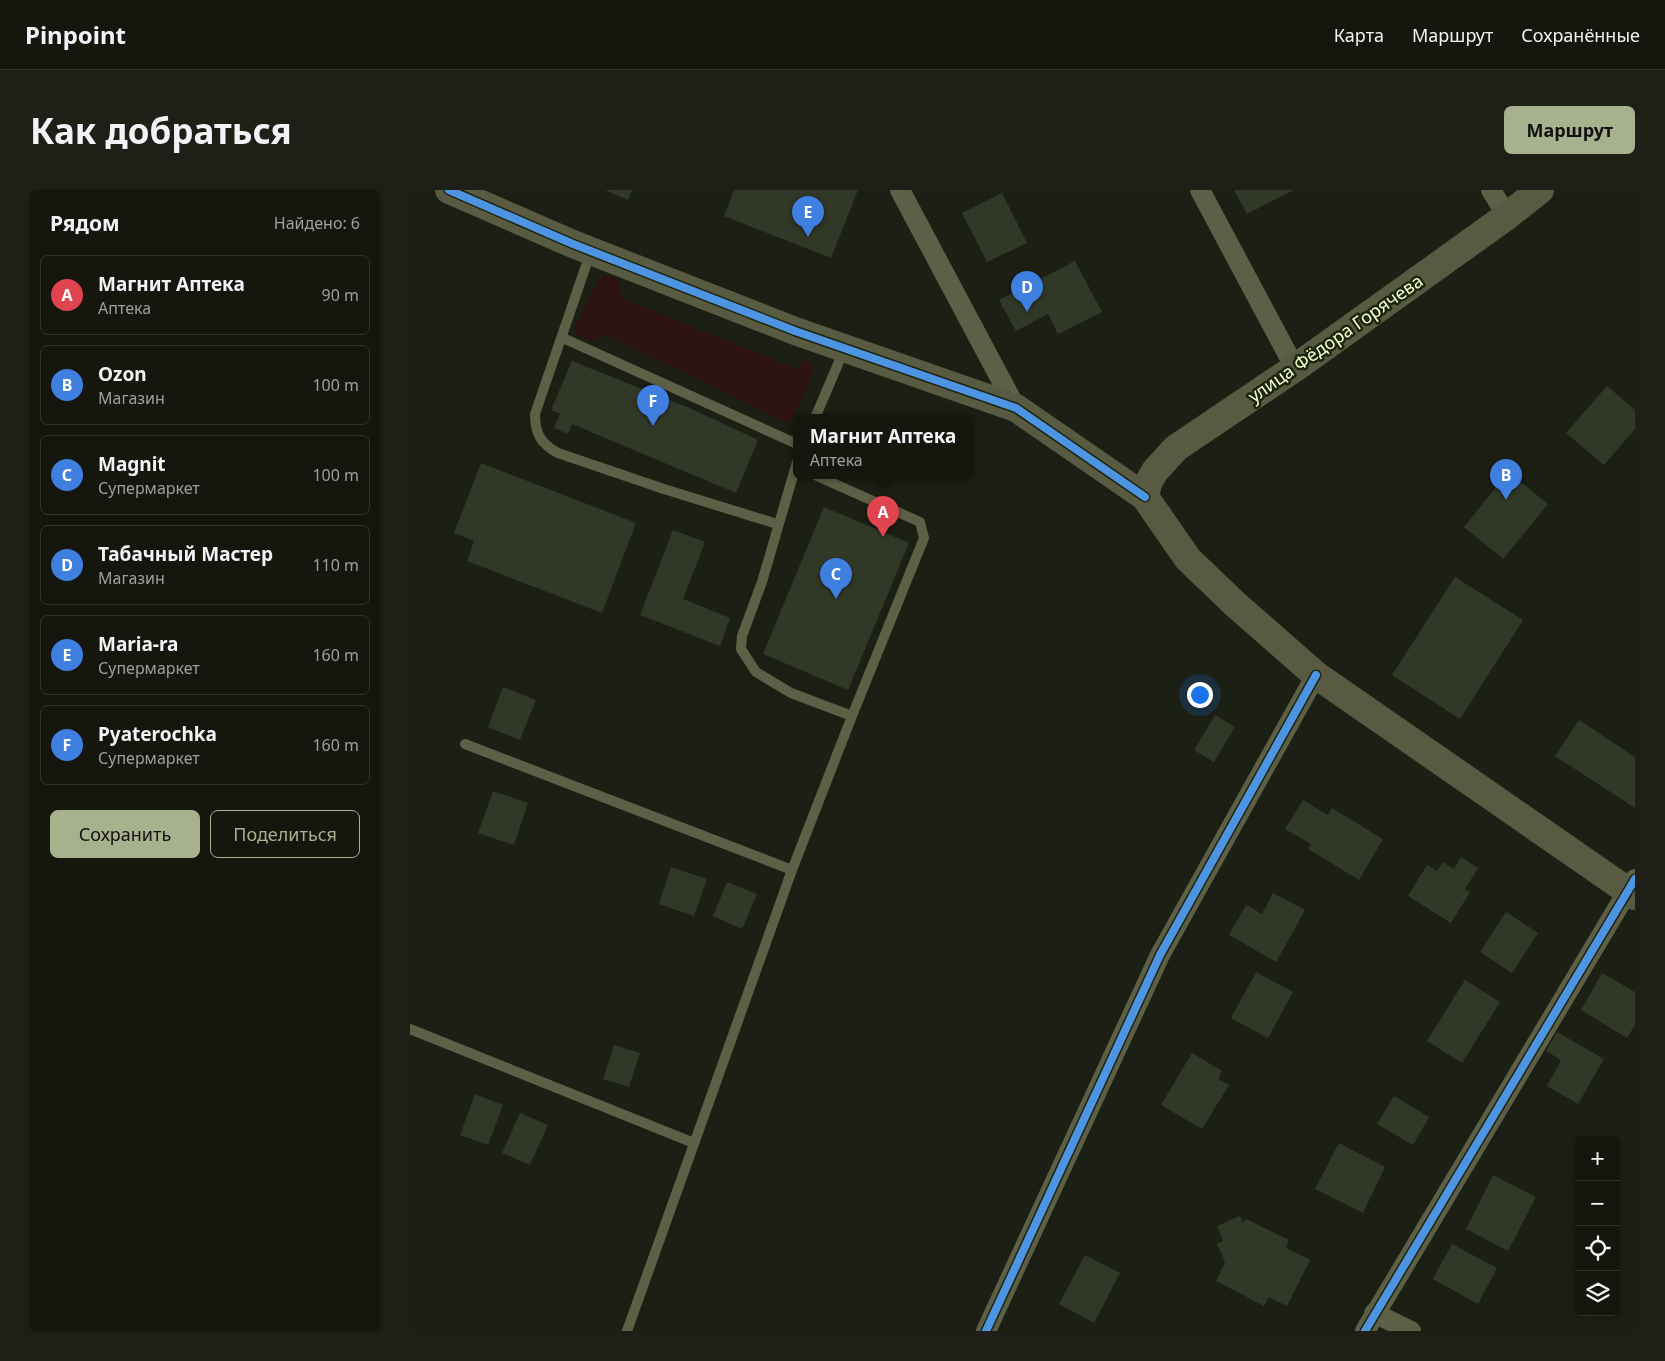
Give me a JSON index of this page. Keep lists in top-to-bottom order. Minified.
{"streets":{"main road":["улица Фёдора Горячева"]},"page":{"header":"Pinpoint","nav":["Карта","Маршрут","Сохранённые"],"buttons":["Маршрут",["Сохранить","Поделиться"]],"title":"Как добраться","heading":["Рядом","Найдено: 6"],"pins":["E","D","F","B","A","C"],"list":[{"mark":"A","name":"Магнит Аптека","note":"Аптека","value":"90 m"},{"mark":"B","name":"Ozon","note":"Магазин","value":"100 m"},{"mark":"C","name":"Magnit","note":"Супермаркет","value":"100 m"},{"mark":"D","name":"Табачный Мастер","note":"Магазин","value":"110 m"},{"mark":"E","name":"Maria-ra","note":"Супермаркет","value":"160 m"},{"mark":"F","name":"Pyaterochka","note":"Супермаркет","value":"160 m"}],"popup":["Магнит Аптека","Аптека"],"map_buttons":["+","−"]}}
